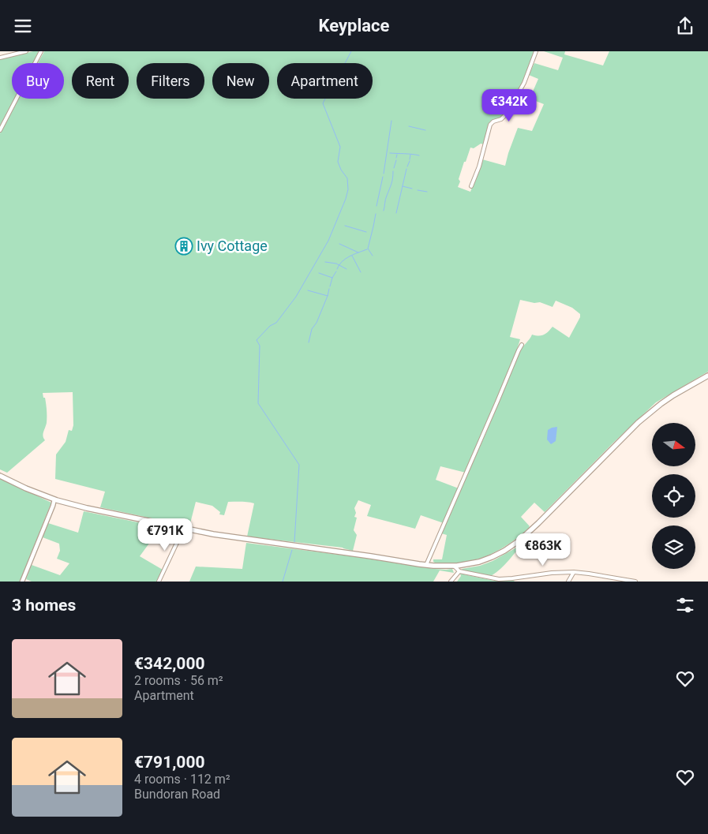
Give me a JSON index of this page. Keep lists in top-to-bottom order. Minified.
{"places":{"building":["Ivy Cottage"]},"north":"right","page":{"header":"Keyplace","chip":["Buy","Rent","Filters","New","Apartment"],"price":["€342K","€791K","€863K"],"heading":"3 homes","list":[{"name":"€342,000","note":"2 rooms · 56 m² · Apartment"},{"name":"€791,000","note":"4 rooms · 112 m² · Bundoran Road"}]}}
